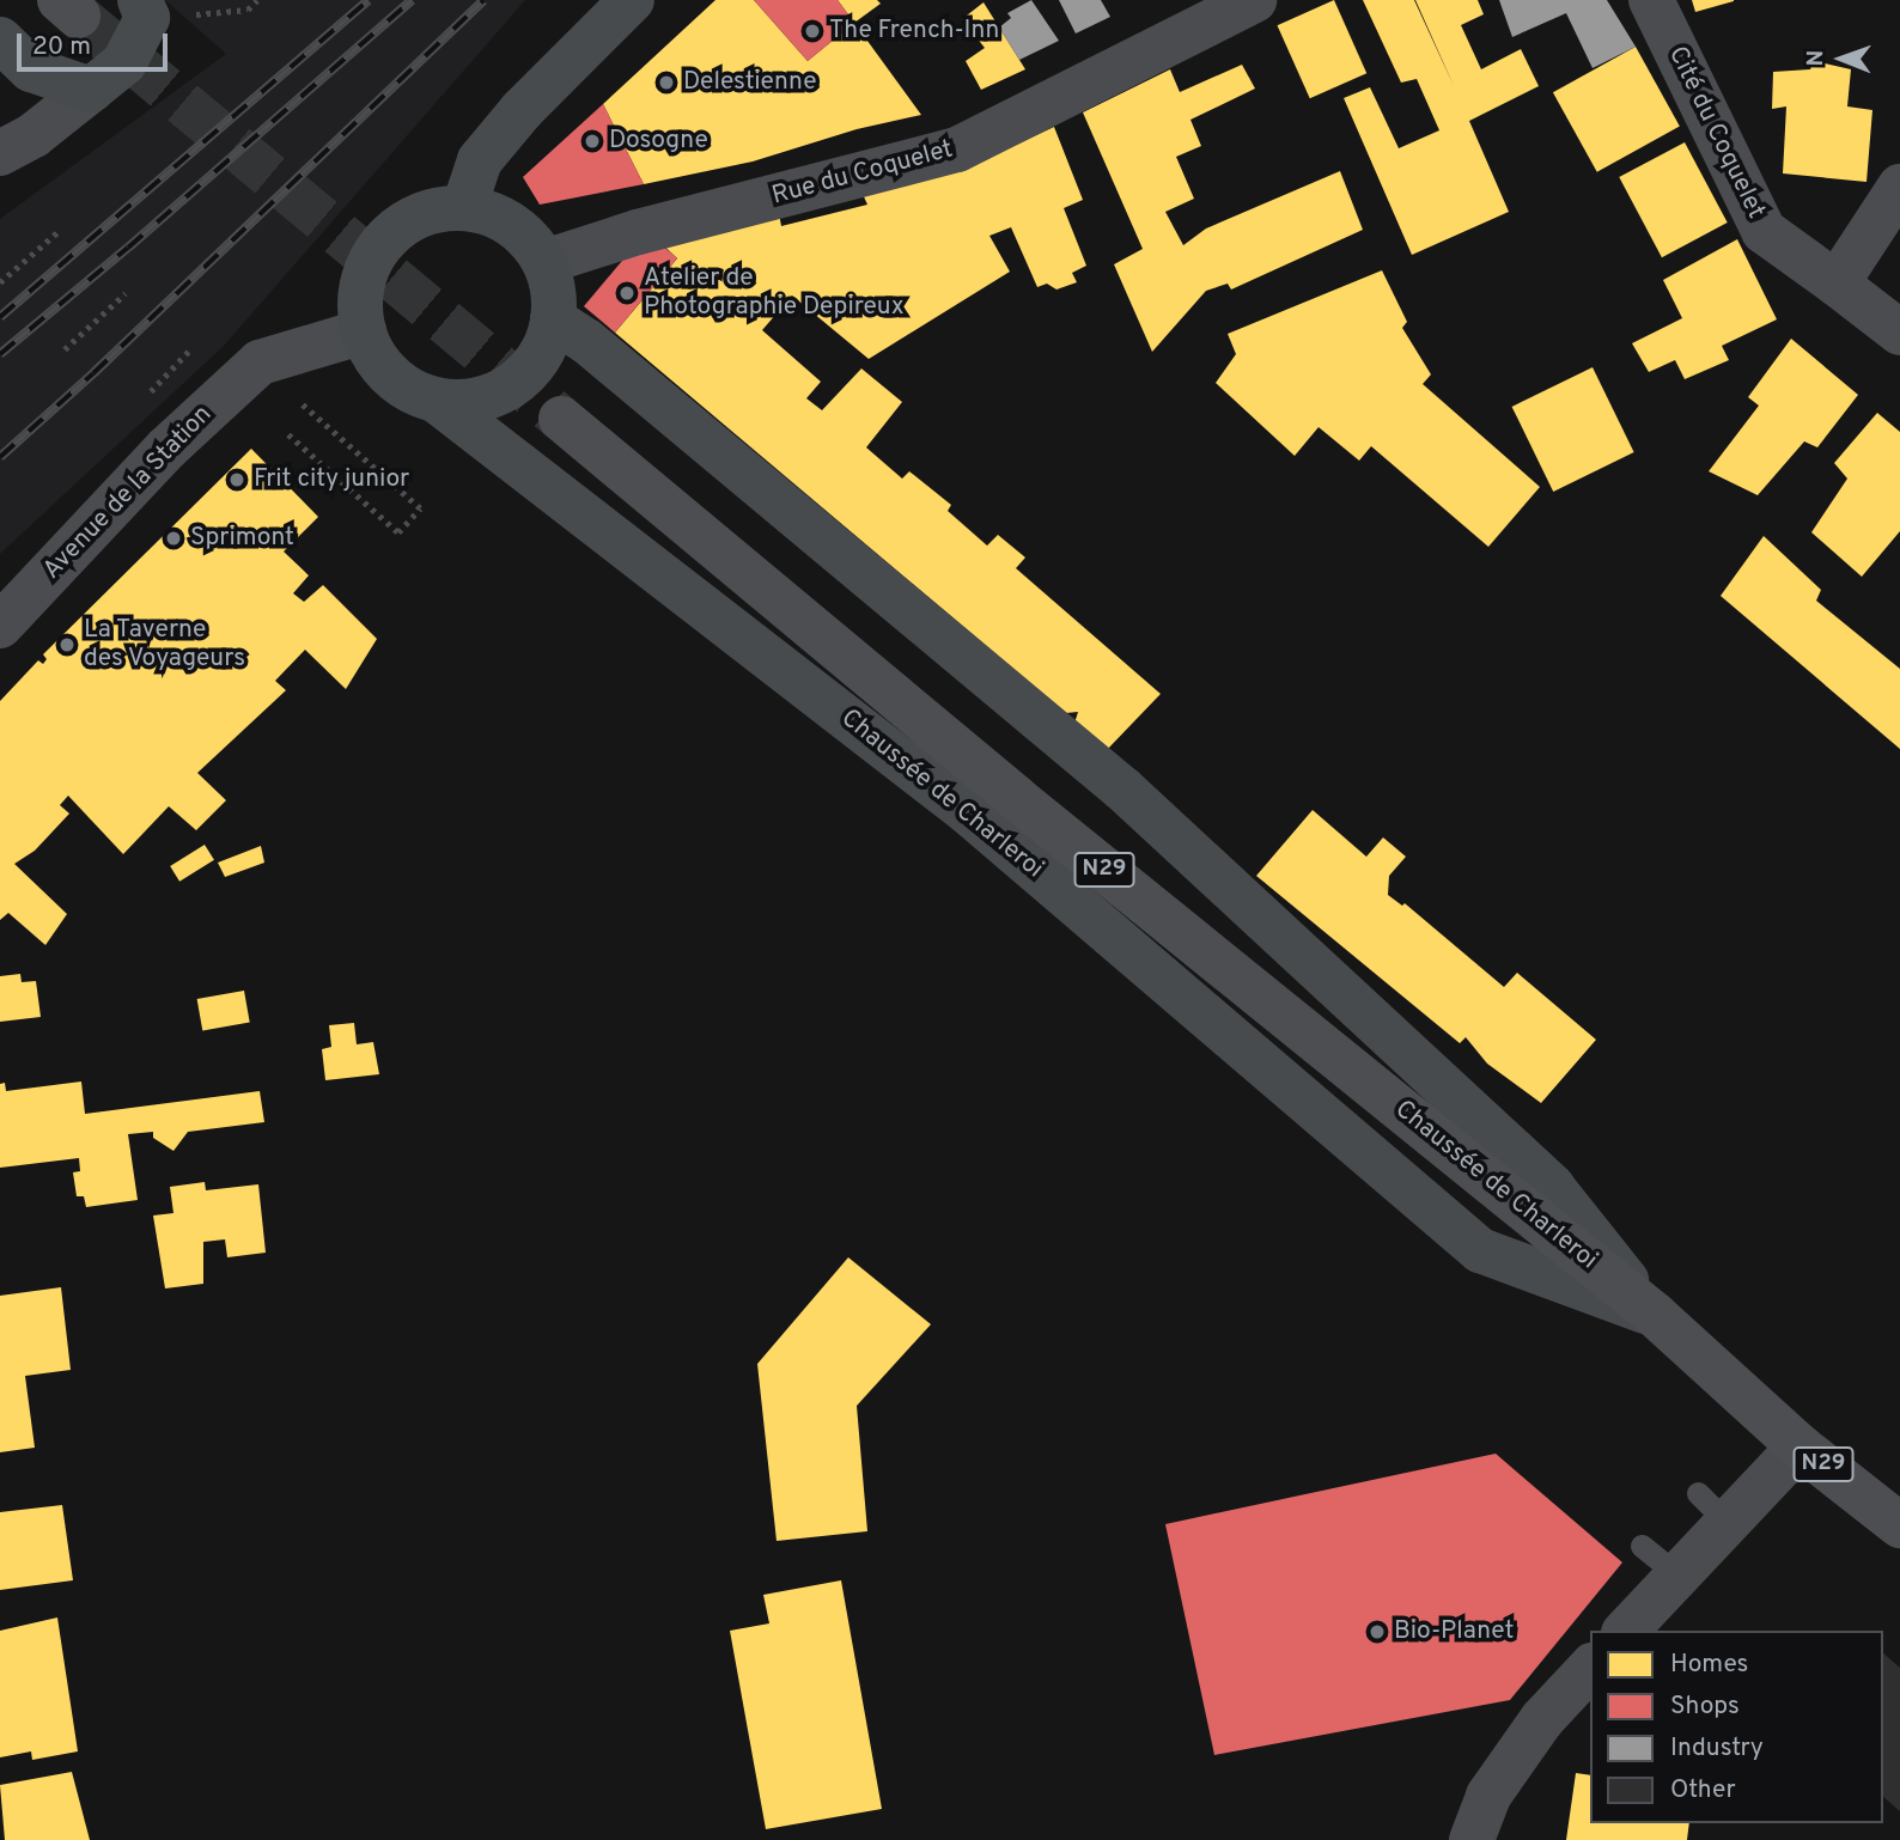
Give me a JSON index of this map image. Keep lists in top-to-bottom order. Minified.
{"streets":{"main road":["Chaussée de Charleroi","N29"],"street":["Cité du Coquelet","Rue du Coquelet","Avenue de la Station"]},"crossings":[["Rue du Coquelet","Chaussée de Charleroi"]],"places":["The French-Inn","Delestienne","Dosogne","Atelier de Photographie Depireux","Frit city junior","Sprimont","La Taverne des Voyageurs","Bio-Planet"],"legend":["Homes","Shops","Industry","Other"],"scale_bar":"20 m","north":"left"}
